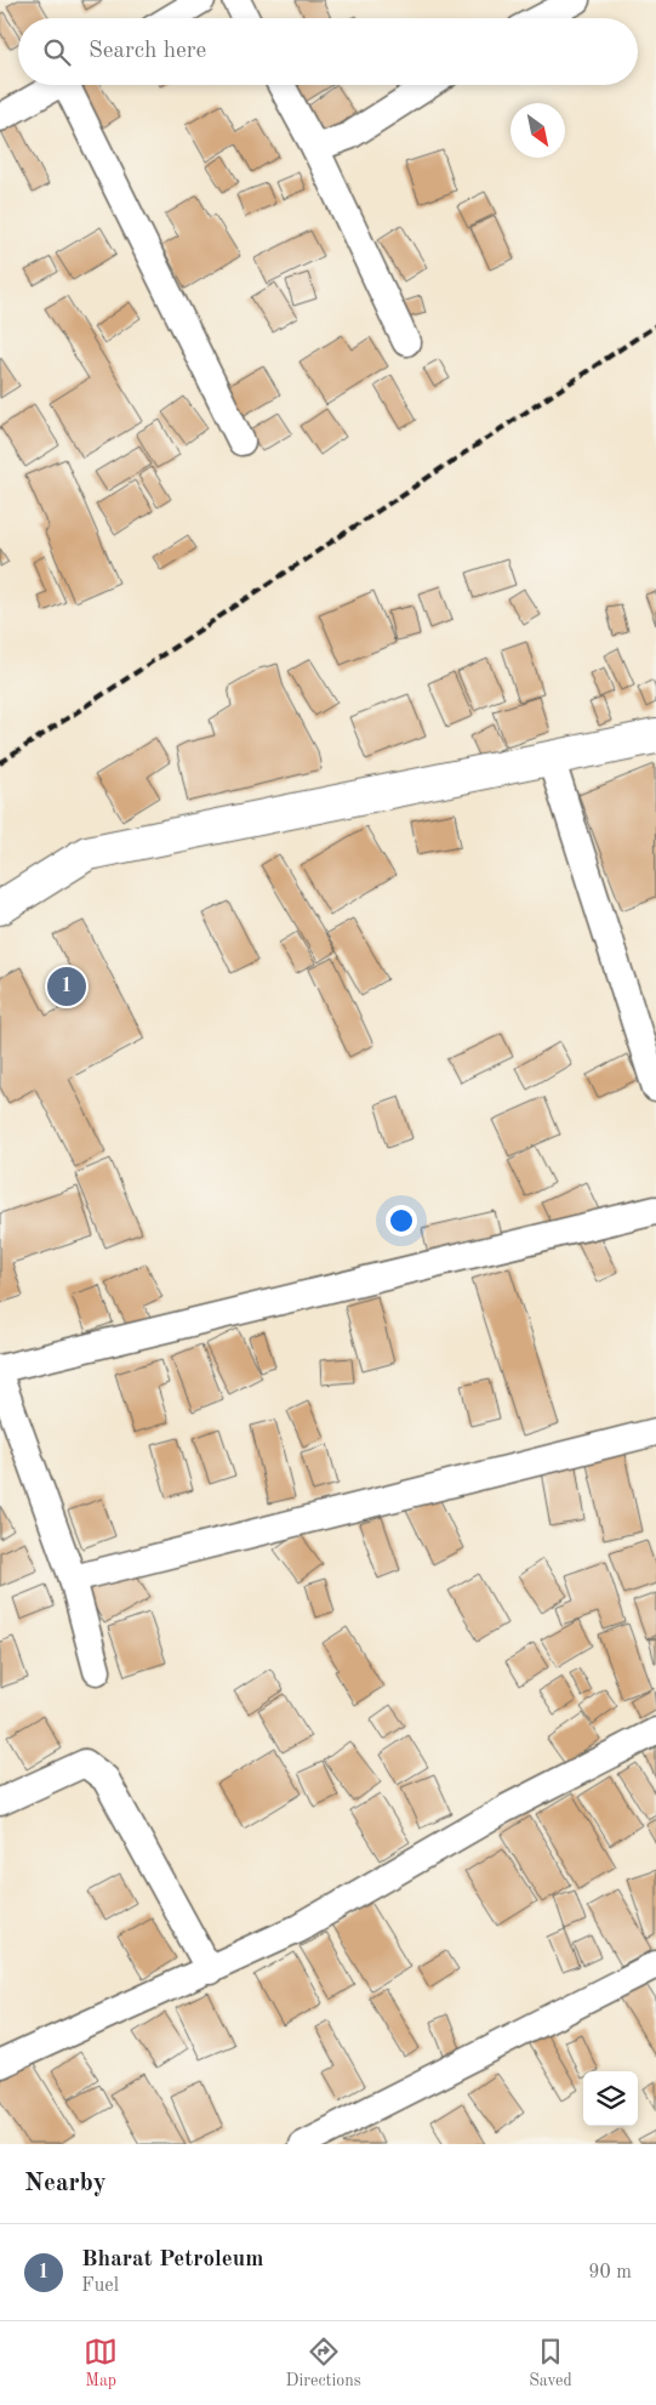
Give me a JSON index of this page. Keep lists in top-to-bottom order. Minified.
{"north":"bottom right","page":{"search":"Search here","pins":"1","heading":"Nearby","list":[{"mark":"1","name":"Bharat Petroleum","note":"Fuel","value":"90 m"}],"nav":["Map","Directions","Saved"]}}
